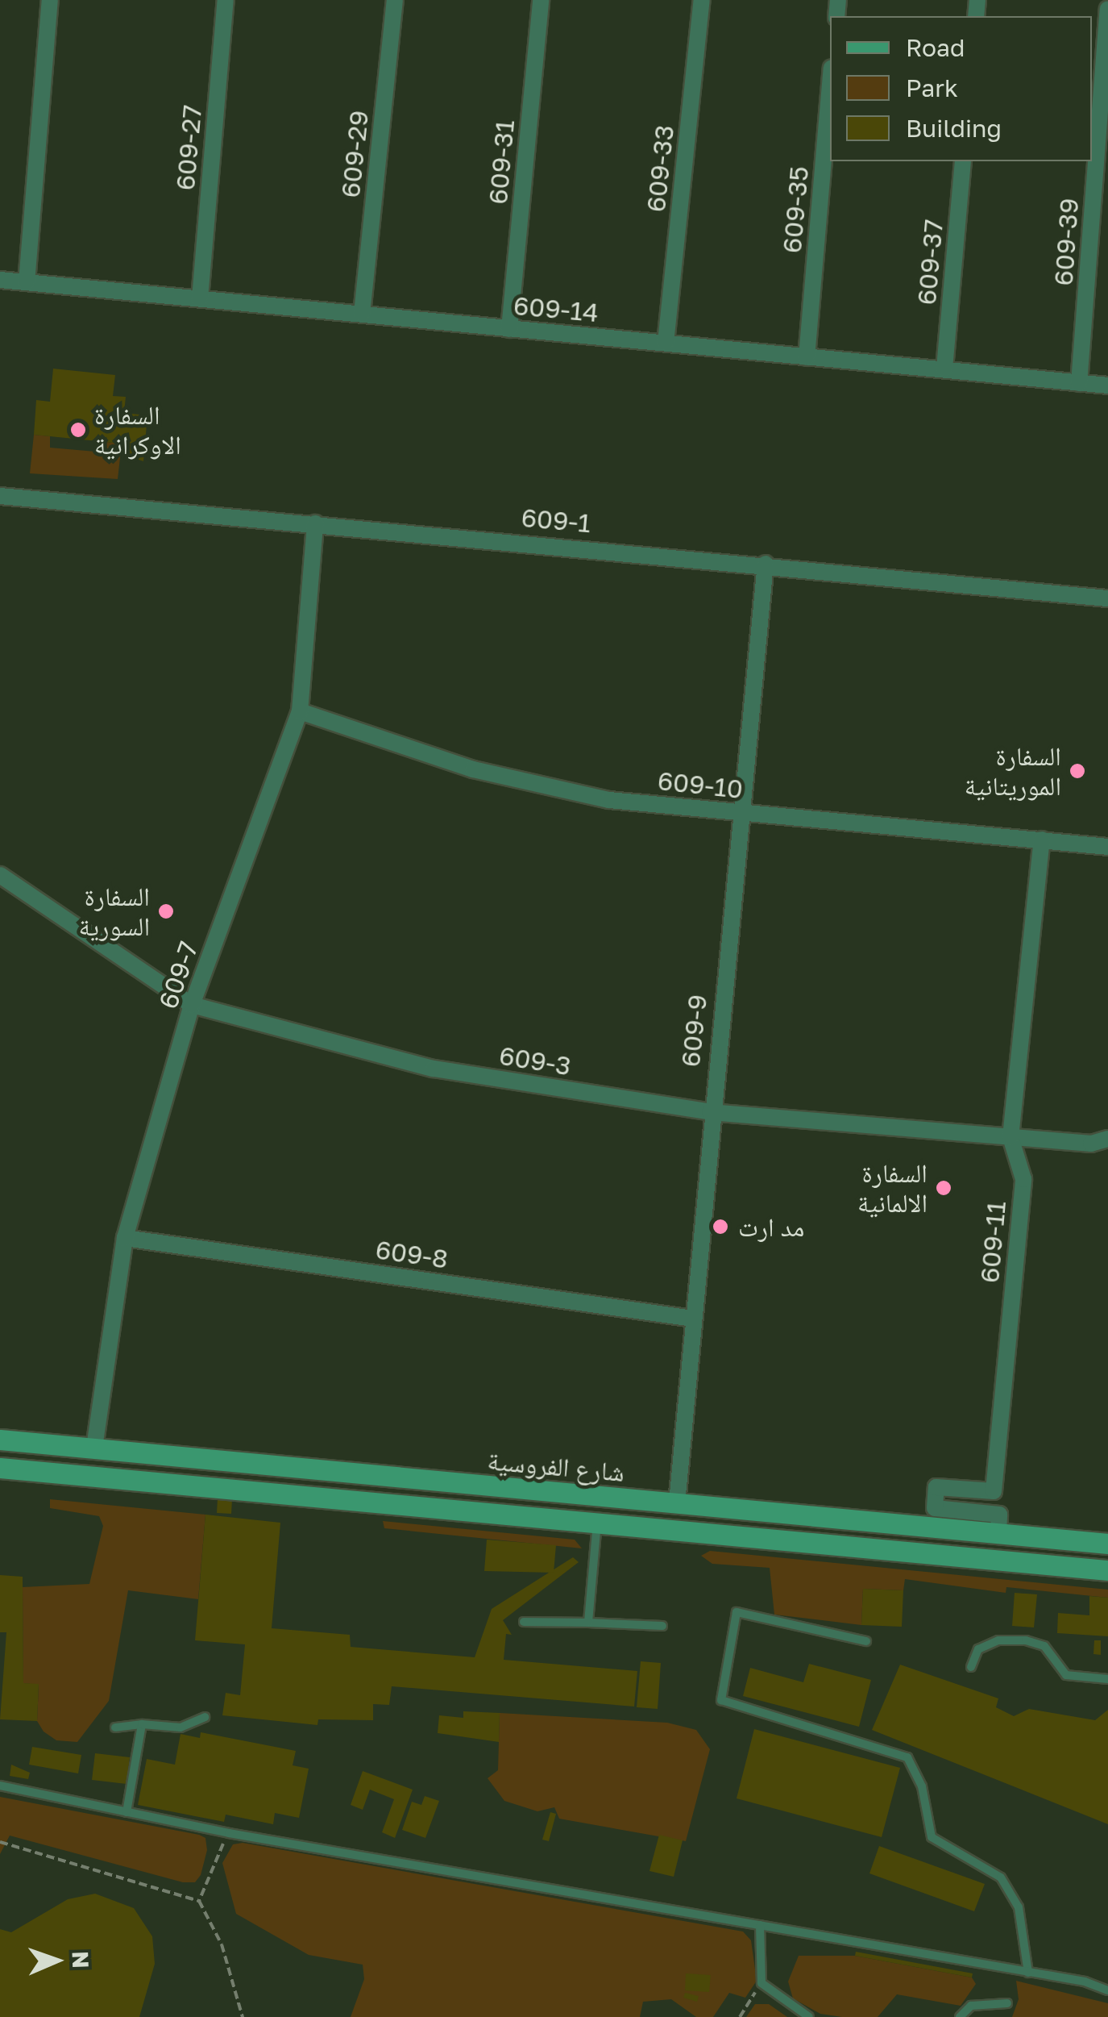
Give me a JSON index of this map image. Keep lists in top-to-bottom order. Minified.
{"streets":{"street":["609-27","609-29","609-31","609-33","609-35","609-39","609-37","609-14","609-1","609-10","609-7","609-9","609-3","609-11","609-8","شارع الفروسية"]},"crossings":[["609-27","609-14"],["609-29","609-14"],["609-31","609-14"],["609-33","609-14"],["609-35","609-14"],["609-39","609-14"],["609-37","609-14"],["609-1","609-7"],["609-1","609-9"],["609-10","609-7"],["609-10","609-9"],["609-10","609-11"],["609-7","609-3"],["609-7","609-8"],["609-7","شارع الفروسية"],["609-9","609-3"],["609-9","609-8"],["609-9","شارع الفروسية"],["609-3","609-11"],["609-11","شارع الفروسية"]],"places":["السفارة الاوكرانية","السفارة الموريتانية","السفارة السورية","السفارة الالمانية","مد ارت"],"legend":["Road","Park","Building"],"north":"right"}
